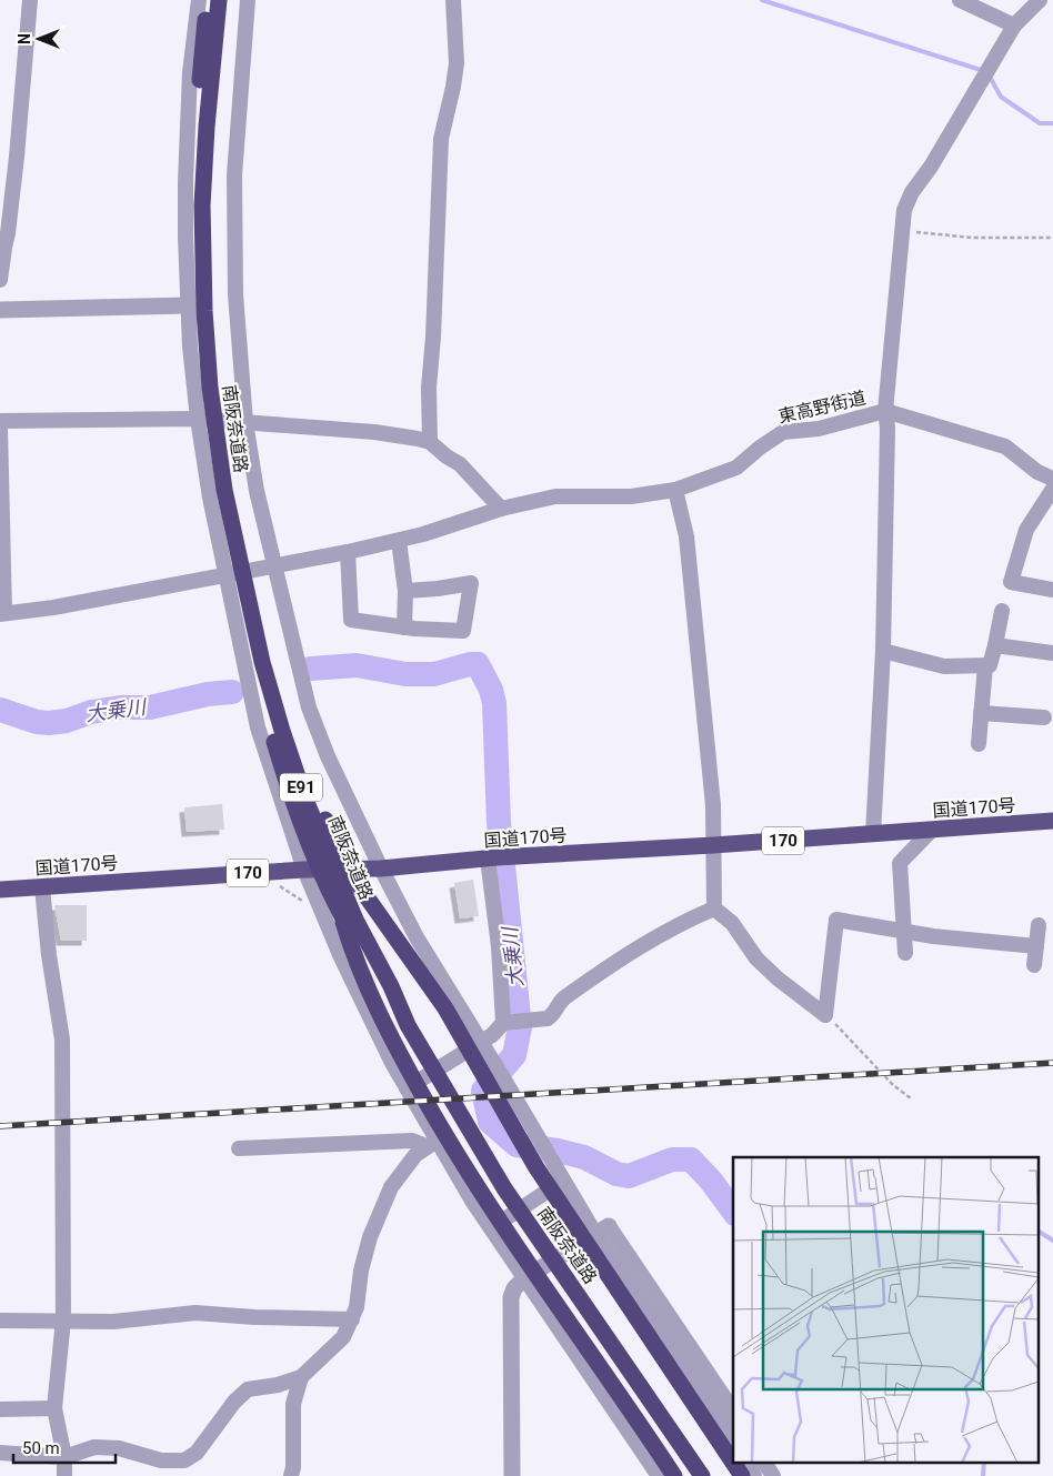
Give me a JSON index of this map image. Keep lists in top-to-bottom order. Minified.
{"streets":{"highway":["南阪奈道路","E91","国道170号","170"],"street":["東高野街道"]},"water":["大乗川"],"scale_bar":"50 m","north":"left"}
